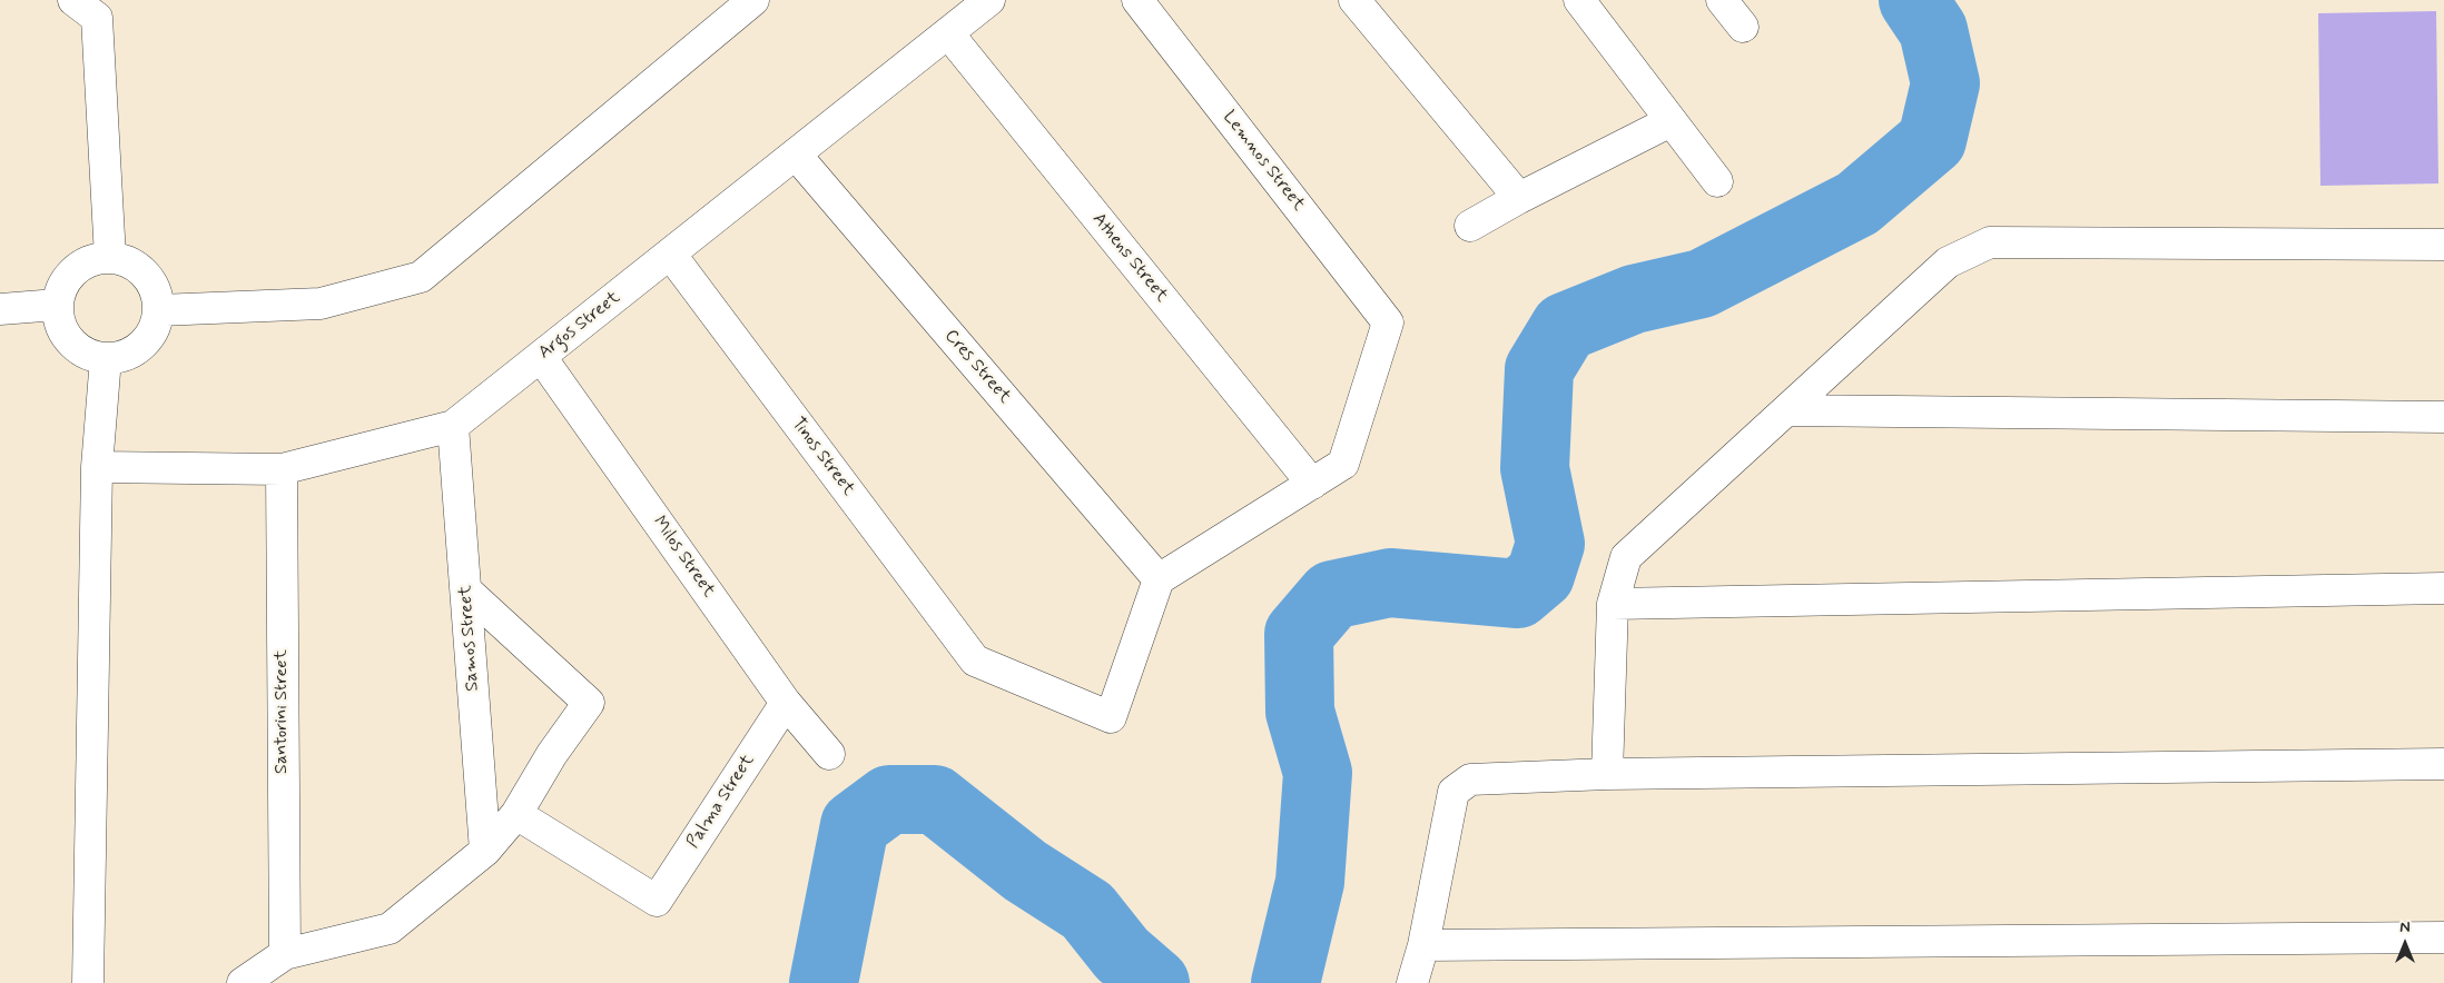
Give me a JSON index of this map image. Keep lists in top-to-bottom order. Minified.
{"streets":{"street":["Lemnos Street","Athens Street","Argos Street","Cres Street","Tinos Street","Milos Street","Samos Street","Santorini Street","Palma Street"]},"crossings":[["Lemnos Street","Athens Street"],["Athens Street","Argos Street"],["Argos Street","Cres Street"],["Argos Street","Tinos Street"],["Argos Street","Milos Street"],["Argos Street","Samos Street"],["Argos Street","Santorini Street"],["Cres Street","Tinos Street"],["Milos Street","Palma Street"]],"north":"top"}
